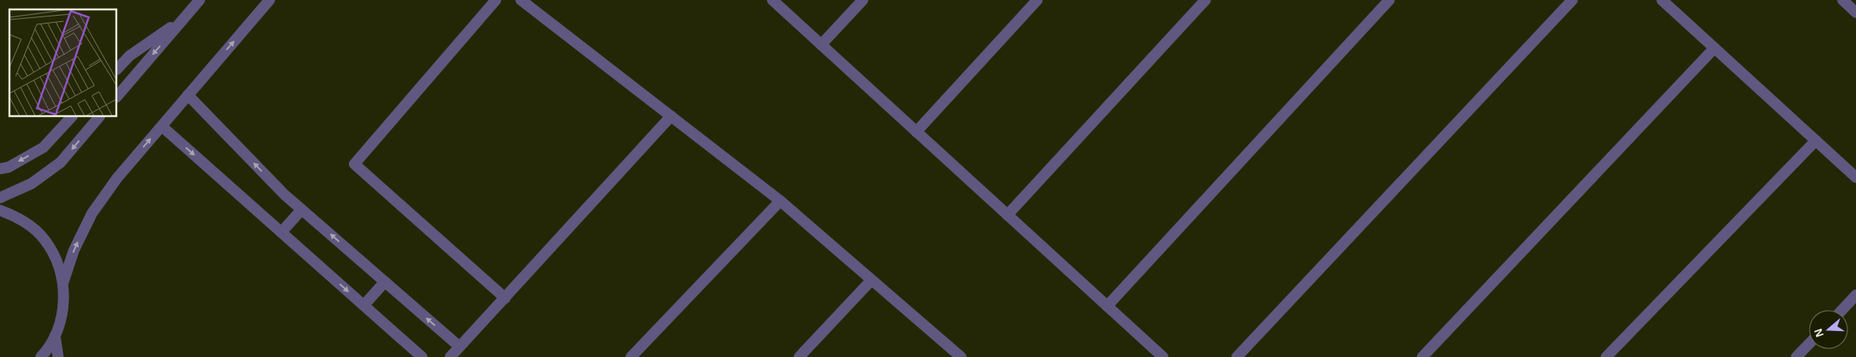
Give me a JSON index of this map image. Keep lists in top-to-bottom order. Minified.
{"north":"left"}
